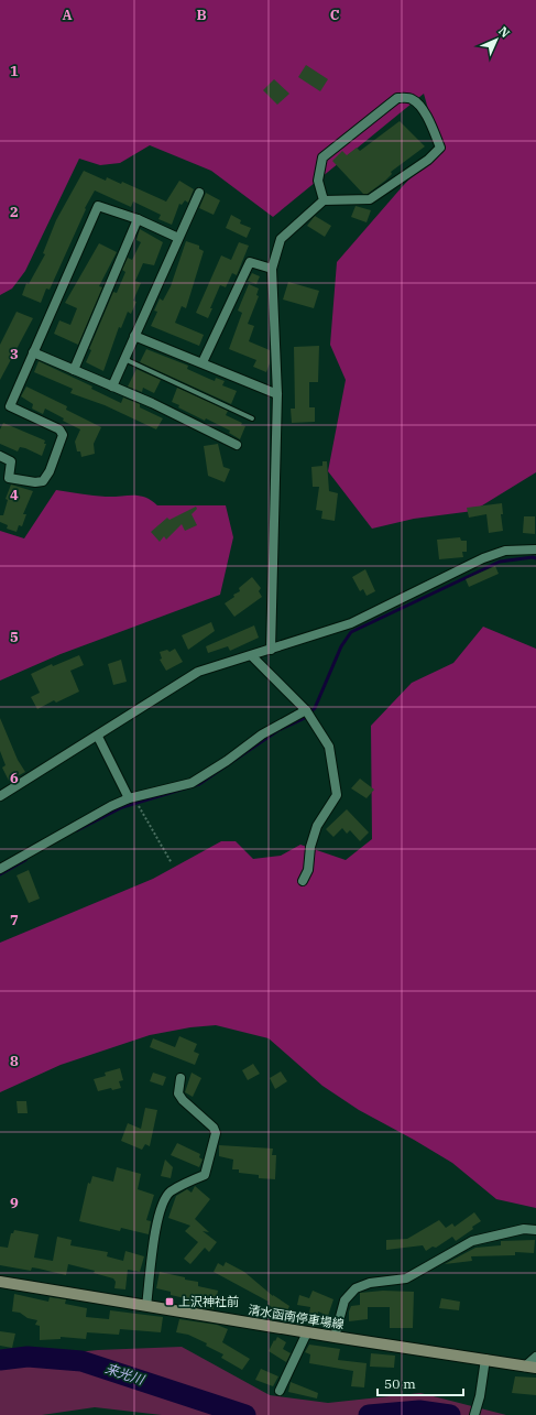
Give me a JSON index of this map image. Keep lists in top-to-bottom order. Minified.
{"streets":{"main road":["清水函南停車場線"]},"water":["来光川"],"places":{"transit":["上沢神社前"]},"scale_bar":"50 m","north":"top right","grid":{"columns":["A","B","C"],"rows":["1","2","3","4","5","6","7","8","9"]}}
